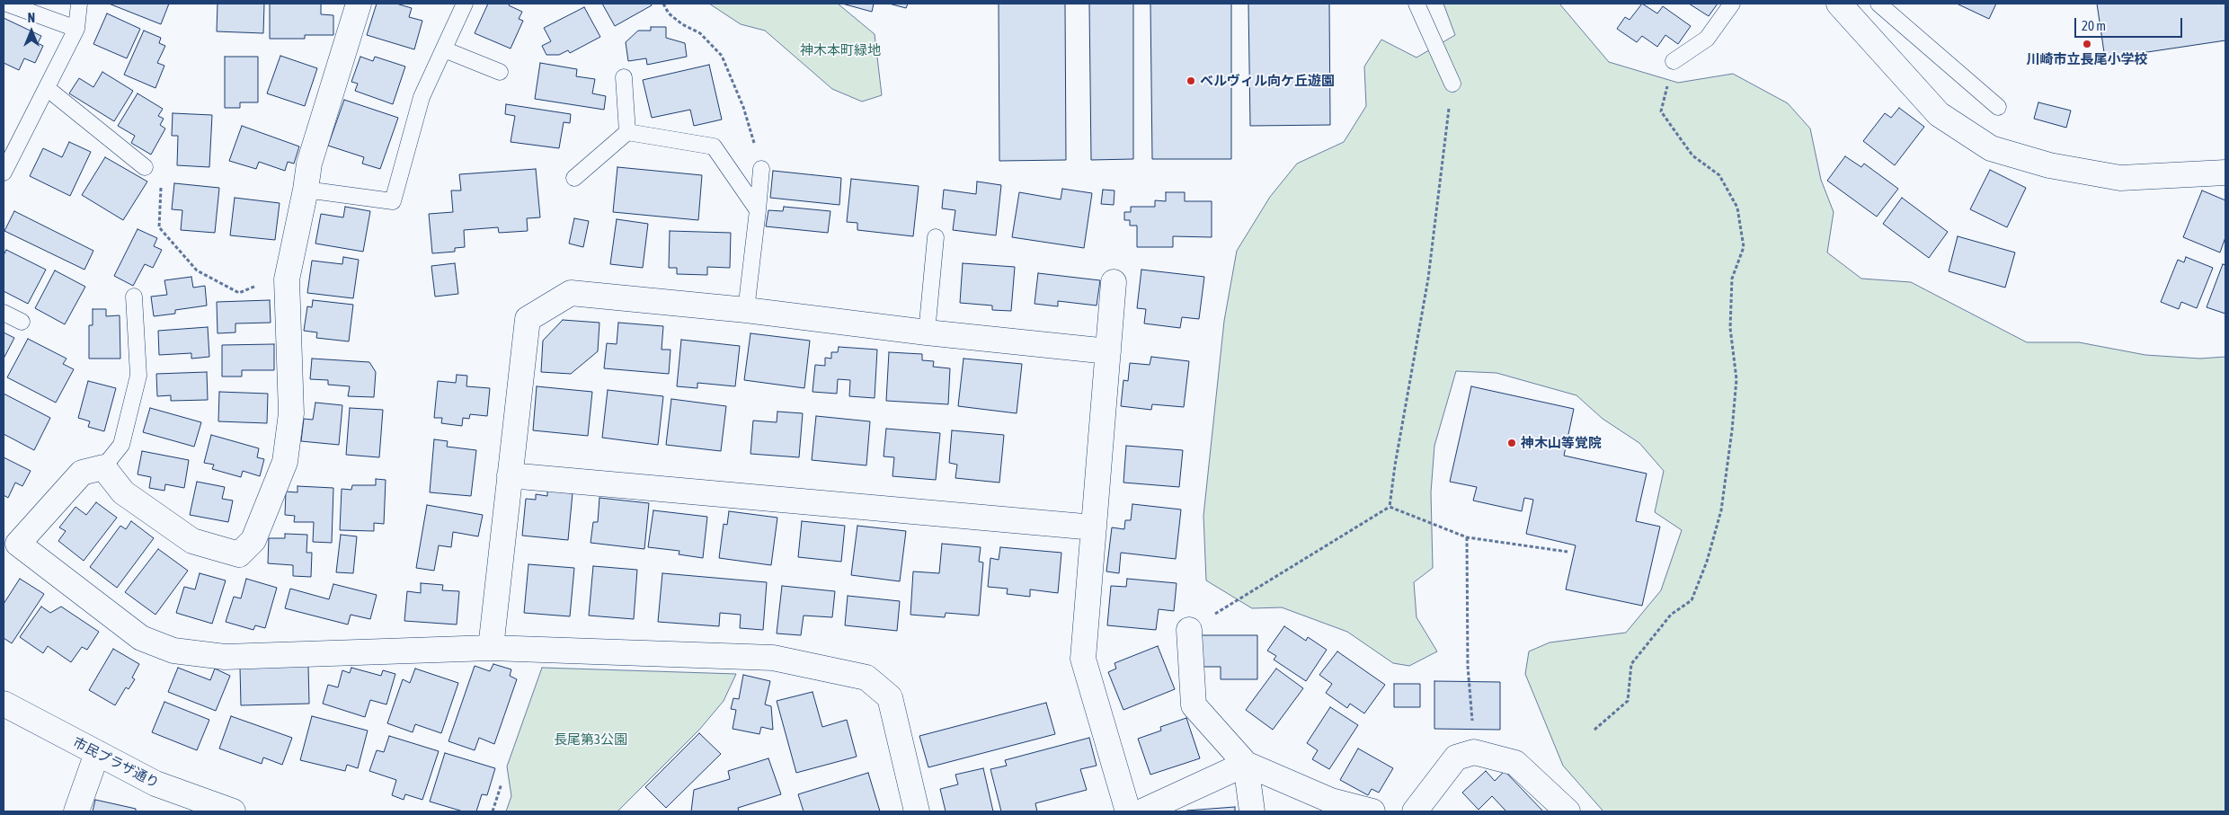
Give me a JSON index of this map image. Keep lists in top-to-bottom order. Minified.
{"streets":{"street":["市民プラザ通り"]},"parks":["神木本町緑地","長尾第3公園"],"places":["川崎市立長尾小学校","ベルヴィル向ケ丘遊園","神木山等覚院"],"scale_bar":"20 m","north":"top"}
